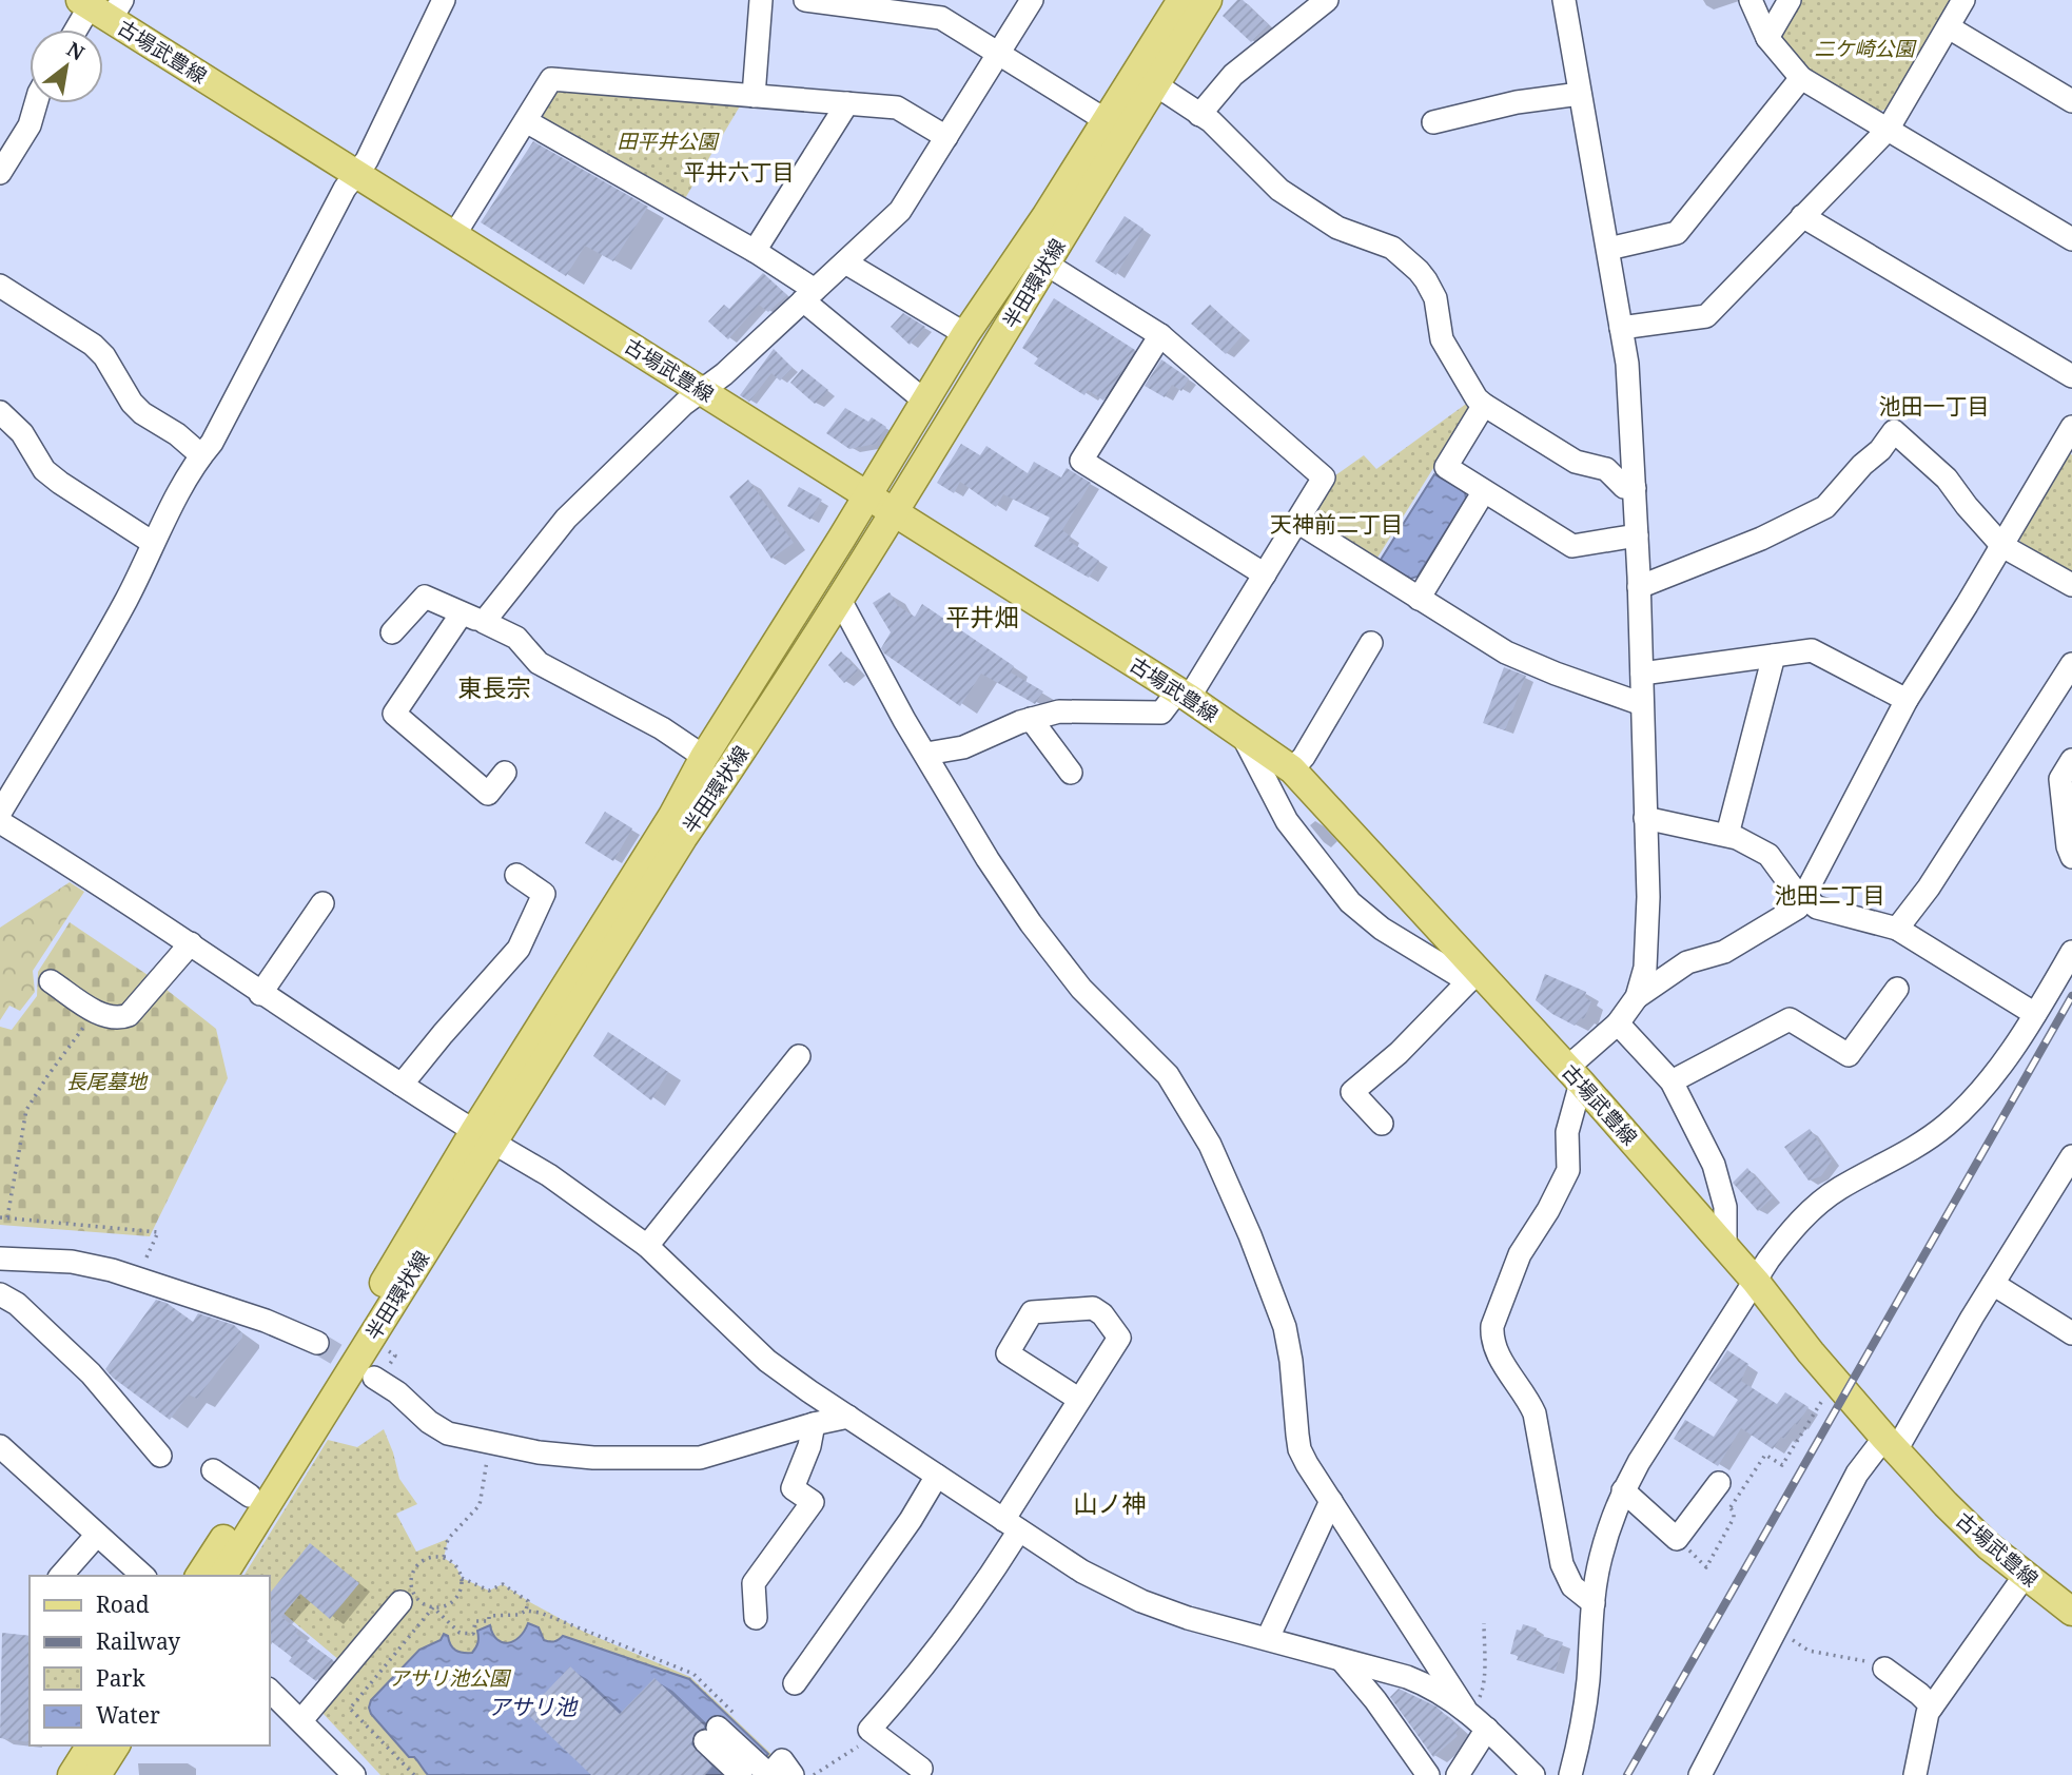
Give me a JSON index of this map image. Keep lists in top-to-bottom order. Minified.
{"streets":{"main road":["古場武豊線","半田環状線"]},"crossings":[["古場武豊線","半田環状線"]],"districts":["平井六丁目","池田一丁目","天神前二丁目","平井畑","東長宗","池田二丁目","山ノ神"],"water":["アサリ池"],"parks":["二ケ崎公園","田平井公園","長尾墓地","アサリ池公園"],"legend":["Road","Railway","Park","Water"],"north":"top right"}
